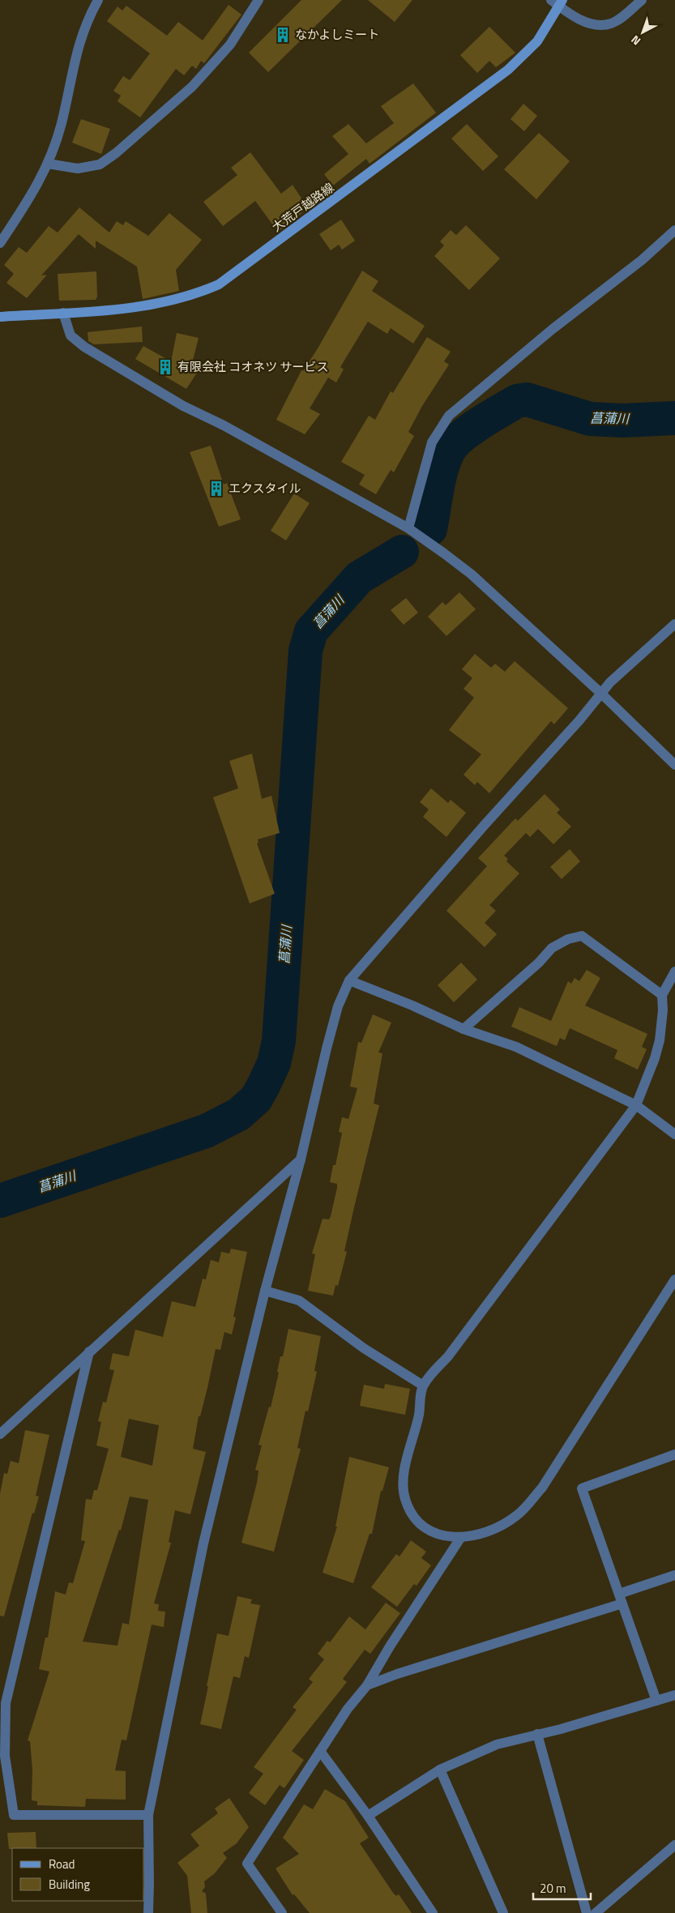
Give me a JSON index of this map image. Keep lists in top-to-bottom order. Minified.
{"streets":{"main road":["大荒戸越路線"]},"water":["菖蒲川"],"places":{"building":["なかよしミート","有限会社 コオネツ サービス","エクスタイル"]},"legend":["Road","Building"],"scale_bar":"20 m","north":"bottom left"}
